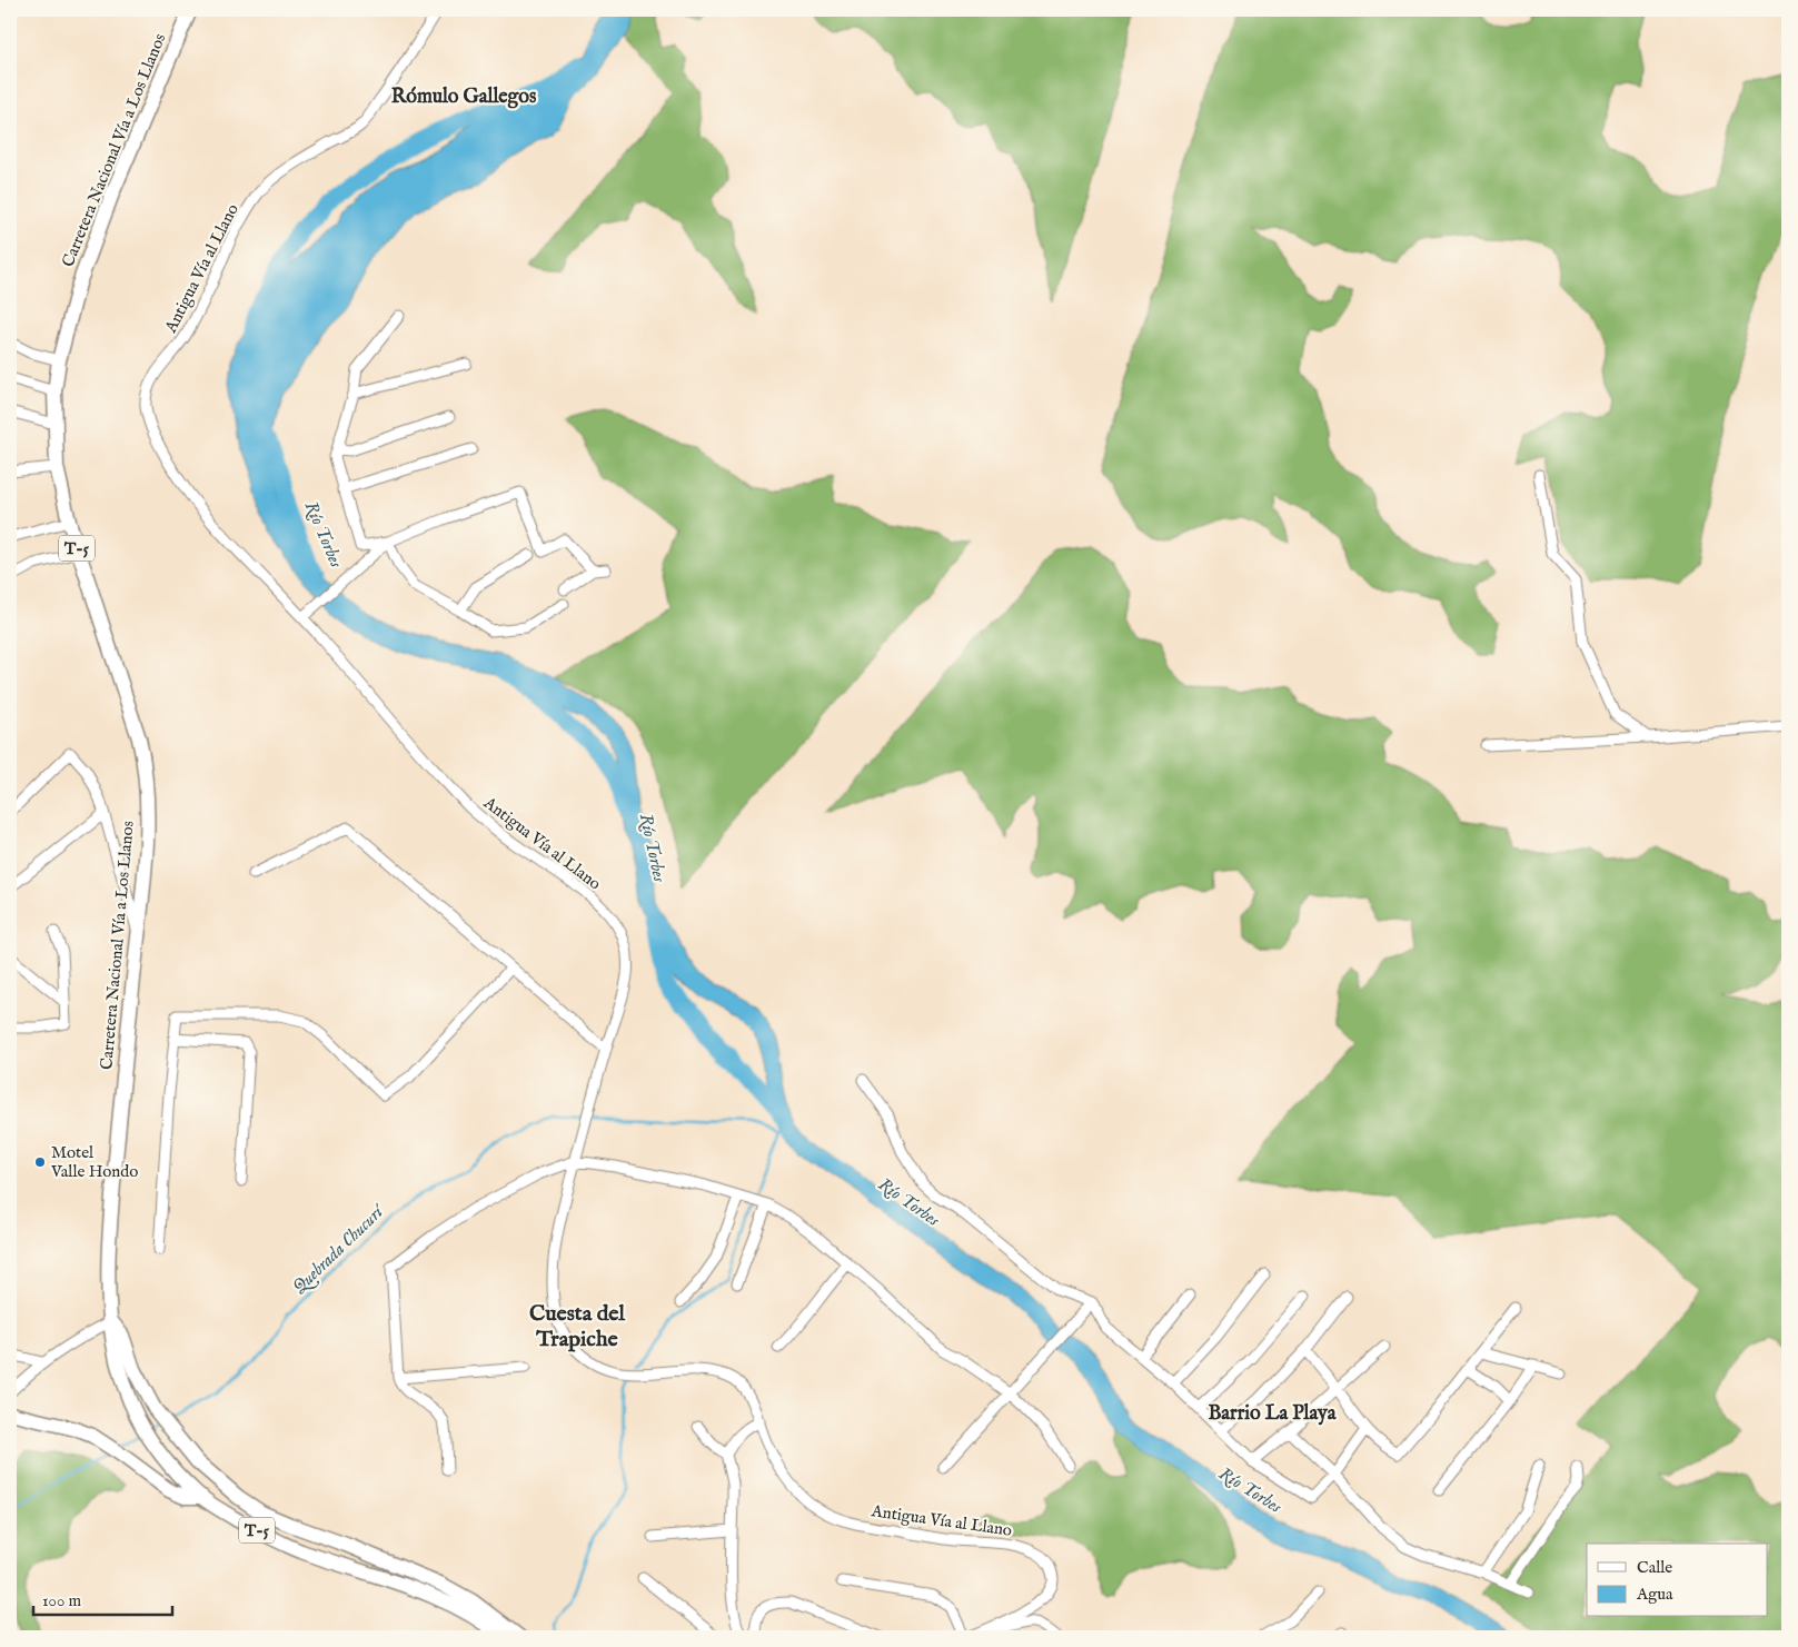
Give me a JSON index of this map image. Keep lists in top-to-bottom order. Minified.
{"streets":{"highway":["Carretera Nacional Vía a Los Llanos","T-5"],"street":["Antigua Vía al Llano"]},"districts":["Rómulo Gallegos","Cuesta del Trapiche","Barrio La Playa"],"water":["Río Torbes","Quebrada Chucurí"],"places":["Motel Valle Hondo"],"legend":["Calle","Agua"],"scale_bar":"100 m"}
